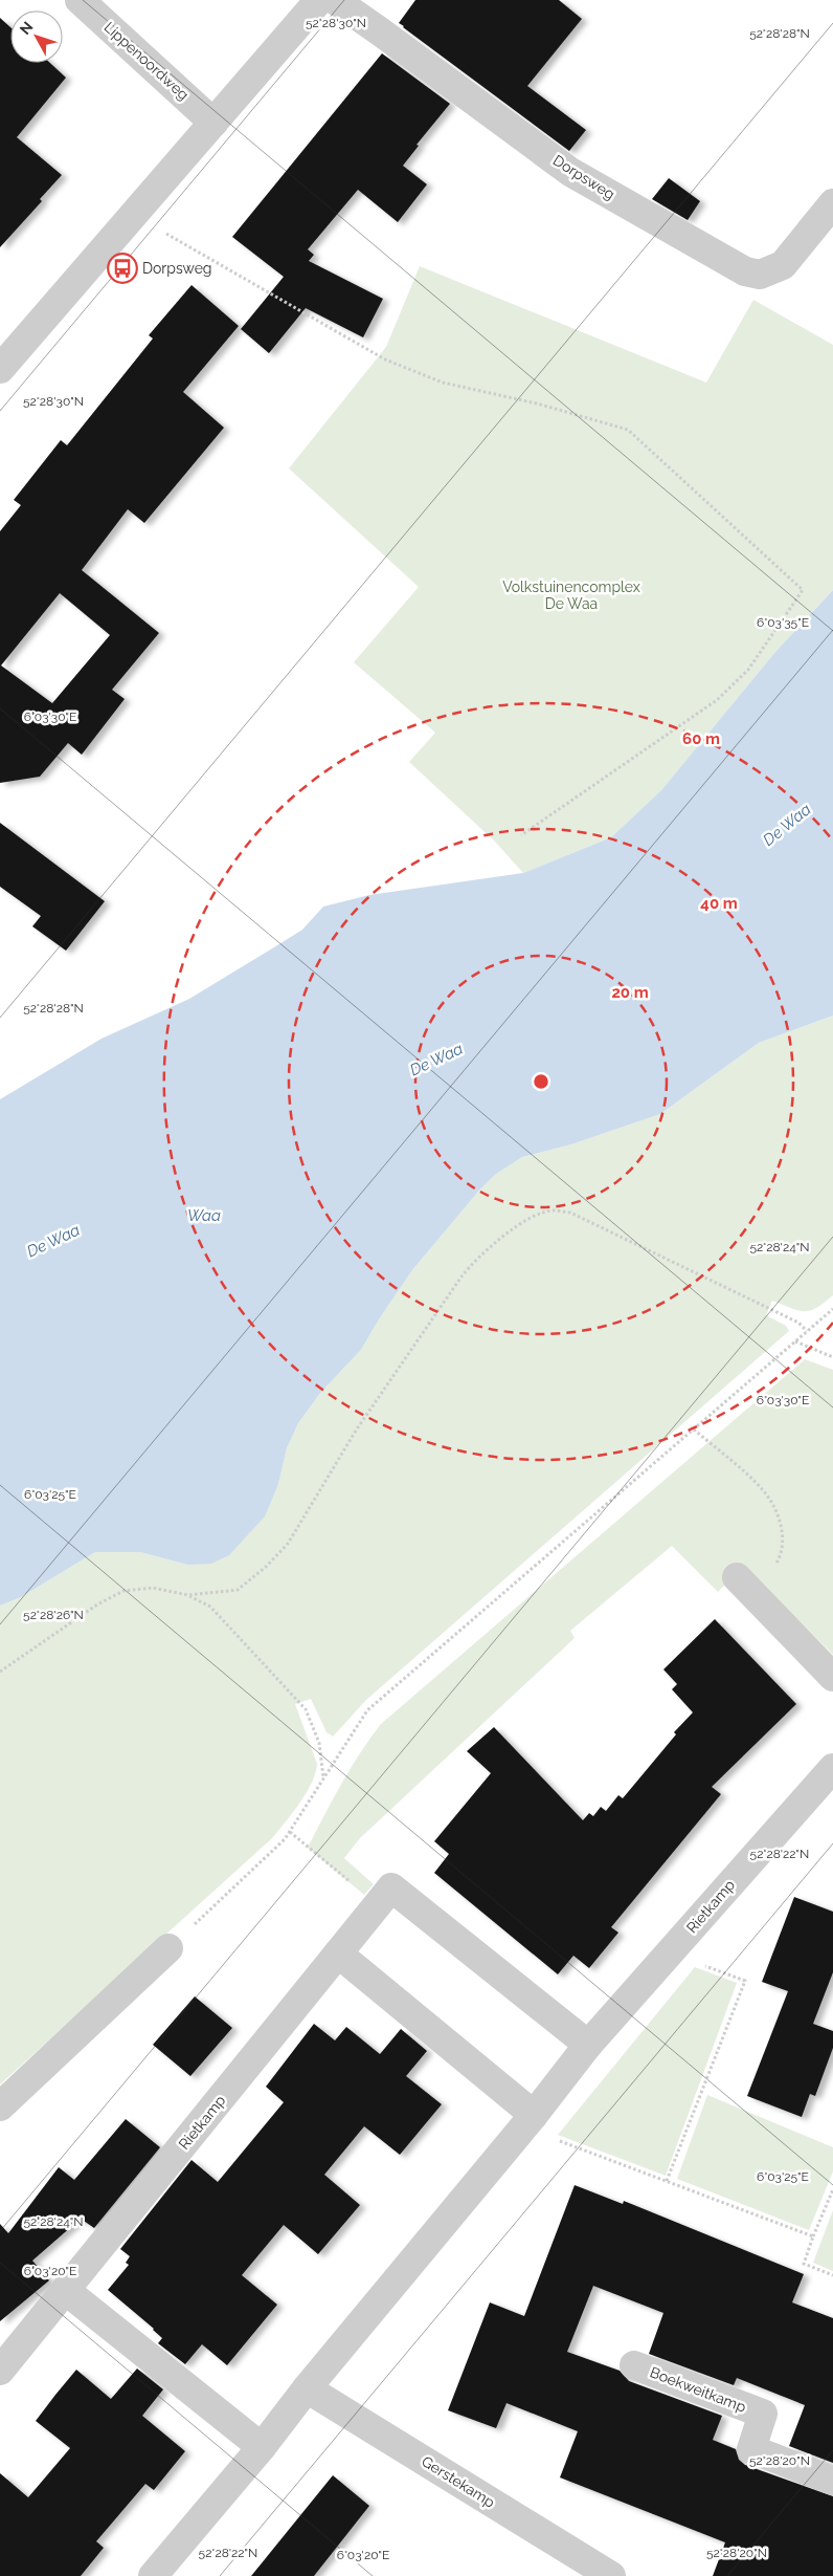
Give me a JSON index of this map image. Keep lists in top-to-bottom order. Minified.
{"streets":{"street":["Lippenoordweg","Dorpsweg","Rietkamp","Boekweitkamp","Gerstekamp"]},"crossings":[["Rietkamp","Gerstekamp"]],"water":["De Waa","Waa"],"parks":["Volkstuinencomplex De Waa"],"places":{"bus stop":["Dorpsweg"]},"north":"top left","coordinates":["52°28'30\"N","52°28'28\"N","6°03'35\"E","6°03'30\"E","52°28'24\"N","6°03'25\"E","52°28'26\"N","52°28'22\"N","6°03'20\"E","52°28'20\"N"],"rings":["60 m","40 m","20 m"]}
